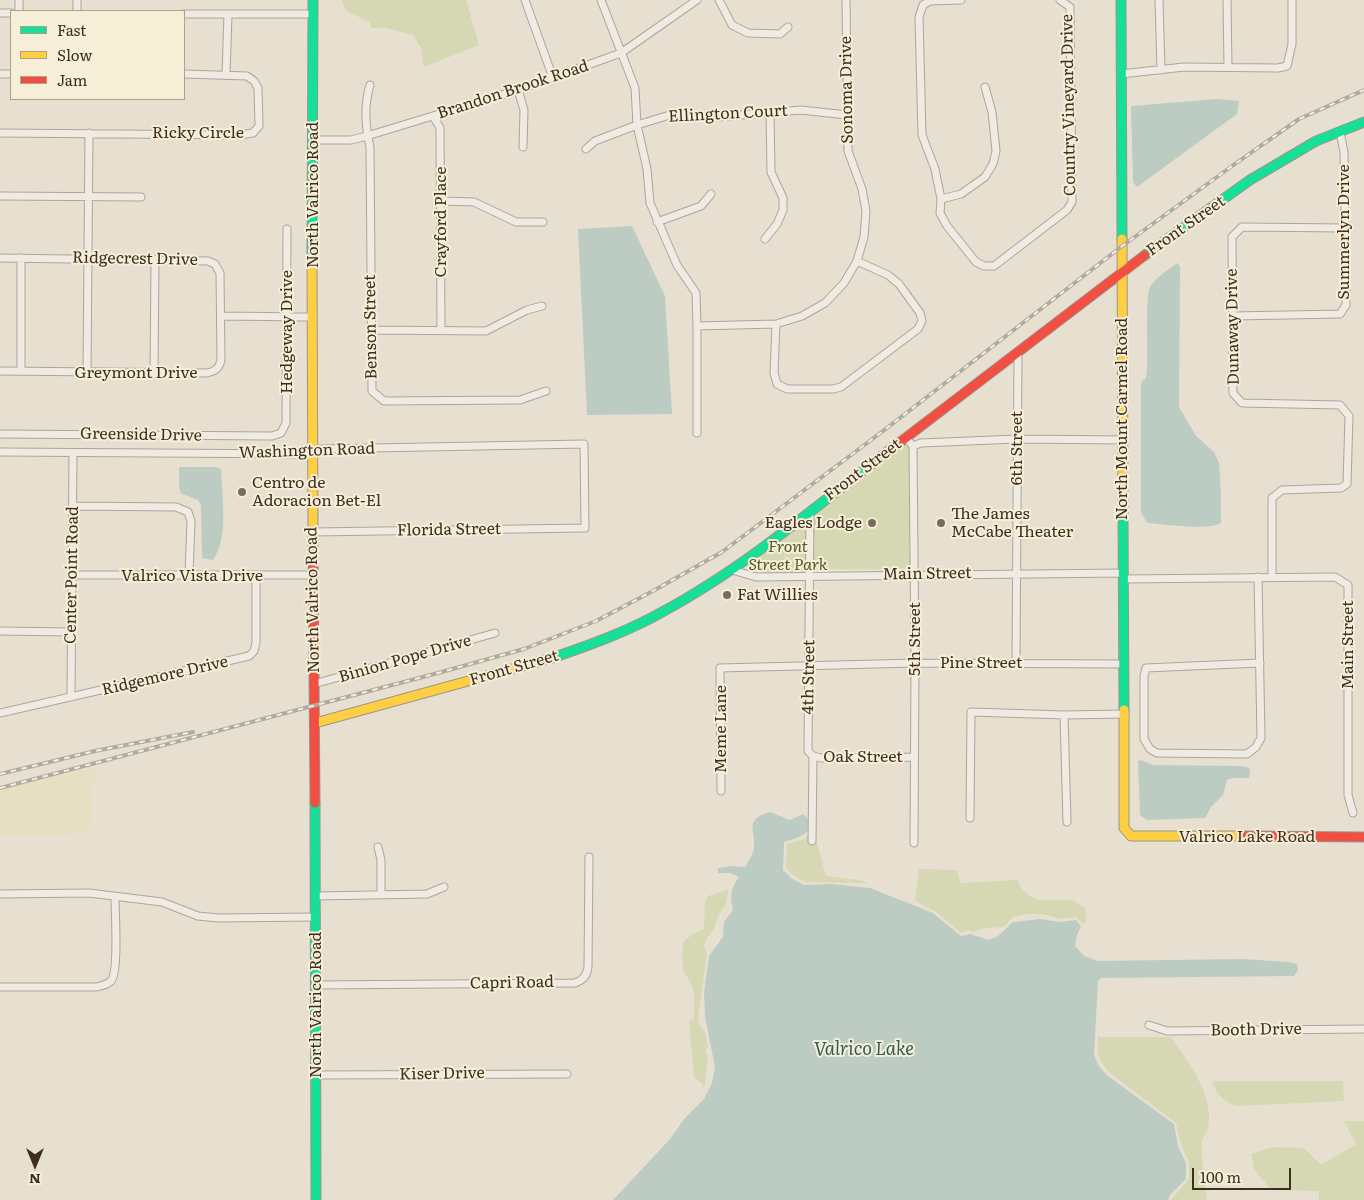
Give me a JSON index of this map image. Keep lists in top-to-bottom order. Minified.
{"streets":{"street":["Brandon Brook Road","Sonoma Drive","Country Vineyard Drive","Ellington Court","Ricky Circle","North Valrico Road","Crayford Place","Front Street","Summerlyn Drive","Ridgecrest Drive","Benson Street","Dunaway Drive","Hedgeway Drive","Greymont Drive","North Mount Carmel Road","Greenside Drive","6th Street","Washington Road","Florida Street","Main Street","Center Point Road","Valrico Vista Drive","5th Street","Binion Pope Drive","Pine Street","Ridgemore Drive","4th Street","Meme Lane","Oak Street","Valrico Lake Road","Capri Road","Booth Drive","Kiser Drive"]},"crossings":[["Brandon Brook Road","North Valrico Road"],["Brandon Brook Road","Crayford Place"],["Brandon Brook Road","Benson Street"],["Sonoma Drive","Ellington Court"],["North Valrico Road","Front Street"],["North Valrico Road","Washington Road"],["North Valrico Road","Florida Street"],["North Valrico Road","Valrico Vista Drive"],["North Valrico Road","Binion Pope Drive"],["North Valrico Road","Capri Road"],["North Valrico Road","Kiser Drive"],["Front Street","Summerlyn Drive"],["Front Street","North Mount Carmel Road"],["Front Street","6th Street"],["Front Street","Main Street"],["Front Street","4th Street"],["Summerlyn Drive","Dunaway Drive"],["Ridgecrest Drive","Greymont Drive"],["Dunaway Drive","Main Street"],["Hedgeway Drive","Greenside Drive"],["North Mount Carmel Road","Main Street"],["North Mount Carmel Road","Pine Street"],["North Mount Carmel Road","Valrico Lake Road"],["6th Street","Main Street"],["6th Street","Pine Street"],["Washington Road","Florida Street"],["Washington Road","Center Point Road"],["Main Street","5th Street"],["Main Street","4th Street"],["Center Point Road","Valrico Vista Drive"],["Center Point Road","Ridgemore Drive"],["Valrico Vista Drive","Ridgemore Drive"],["5th Street","Pine Street"],["5th Street","Oak Street"],["Pine Street","4th Street"],["Pine Street","Meme Lane"],["4th Street","Oak Street"]],"water":["Valrico Lake"],"parks":["Front Street Park"],"places":["Centro de Adoracion Bet-El","Eagles Lodge","The James McCabe Theater","Fat Willies"],"legend":["Fast","Slow","Jam"],"scale_bar":"100 m","north":"bottom"}
